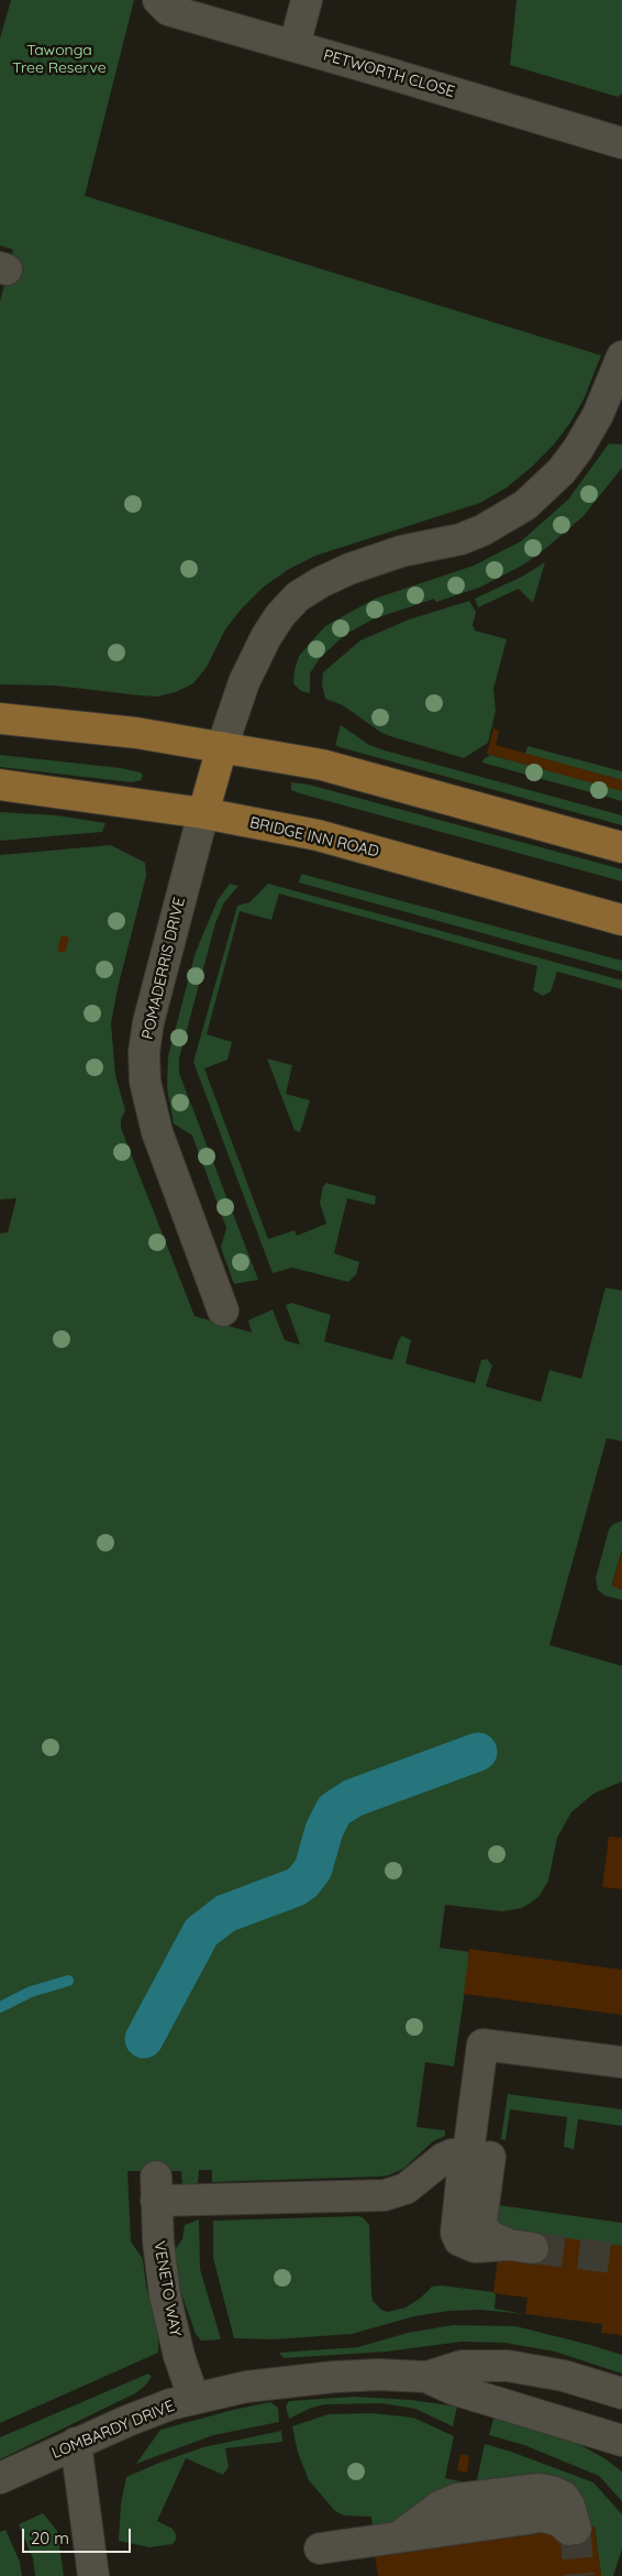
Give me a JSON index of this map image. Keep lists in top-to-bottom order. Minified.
{"streets":{"main road":["BRIDGE INN ROAD"],"street":["PETWORTH CLOSE","POMADERRIS DRIVE","VENETO WAY","LOMBARDY DRIVE"]},"crossings":[["BRIDGE INN ROAD","POMADERRIS DRIVE"],["VENETO WAY","LOMBARDY DRIVE"]],"parks":["Tawonga Tree Reserve"],"scale_bar":"20 m"}
